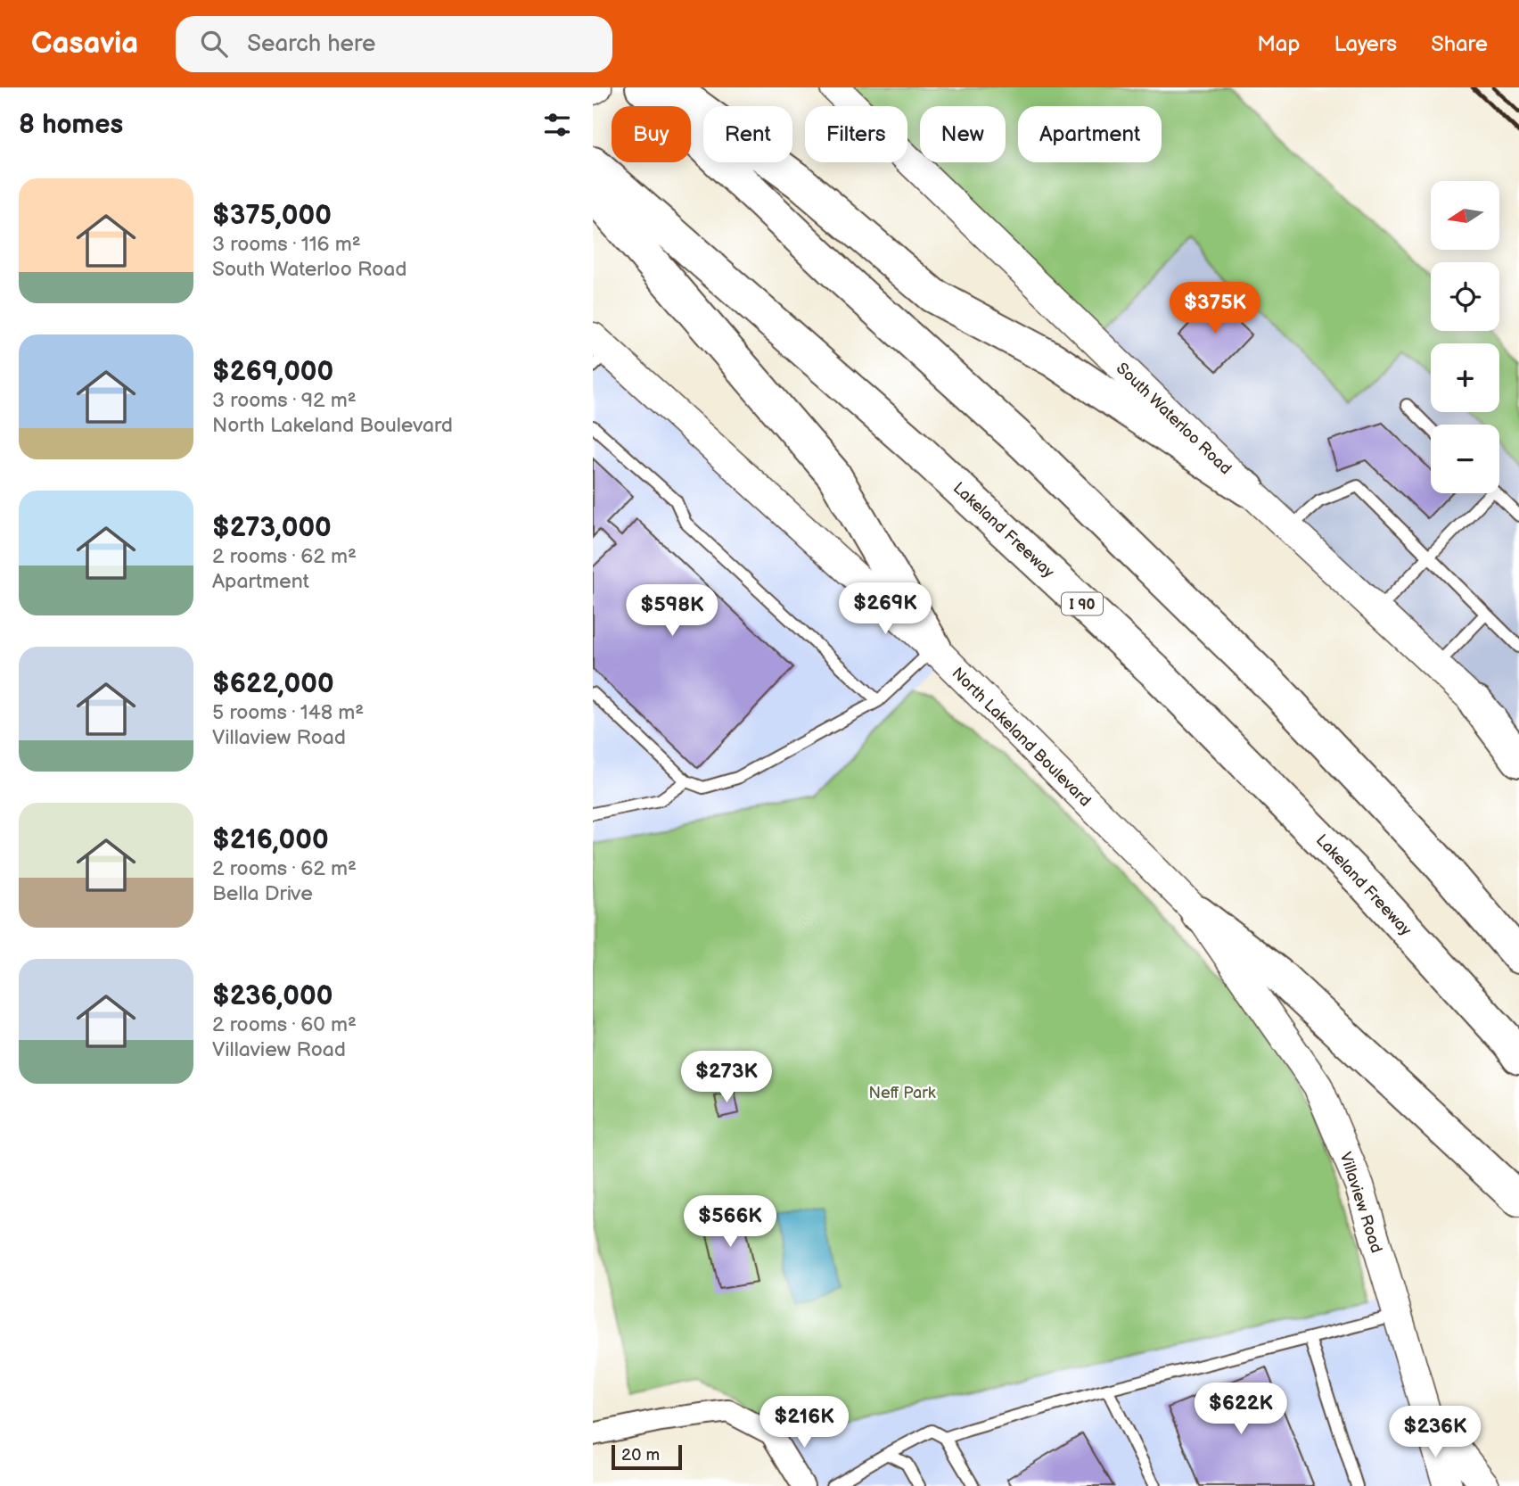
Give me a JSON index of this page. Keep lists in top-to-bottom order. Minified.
{"streets":{"highway":["Lakeland Freeway","I 90"],"street":["South Waterloo Road","North Lakeland Boulevard","Villaview Road"]},"crossings":[["North Lakeland Boulevard","Villaview Road"]],"parks":["Neff Park"],"scale_bar":"20 m","north":"left","page":{"header":"Casavia","search":"Search here","nav":["Map","Layers","Share"],"heading":"8 homes","chip":["Buy","Rent","Filters","New","Apartment"],"list":[{"name":"$375,000","note":"3 rooms · 116 m² · South Waterloo Road"},{"name":"$269,000","note":"3 rooms · 92 m² · North Lakeland Boulevard"},{"name":"$273,000","note":"2 rooms · 62 m² · Apartment"},{"name":"$622,000","note":"5 rooms · 148 m² · Villaview Road"},{"name":"$216,000","note":"2 rooms · 62 m² · Bella Drive"},{"name":"$236,000","note":"2 rooms · 60 m² · Villaview Road"}],"map_buttons":["+","−"],"price":["$375K","$269K","$598K","$273K","$566K","$622K","$216K","$236K"],"scale":"20 m"}}
